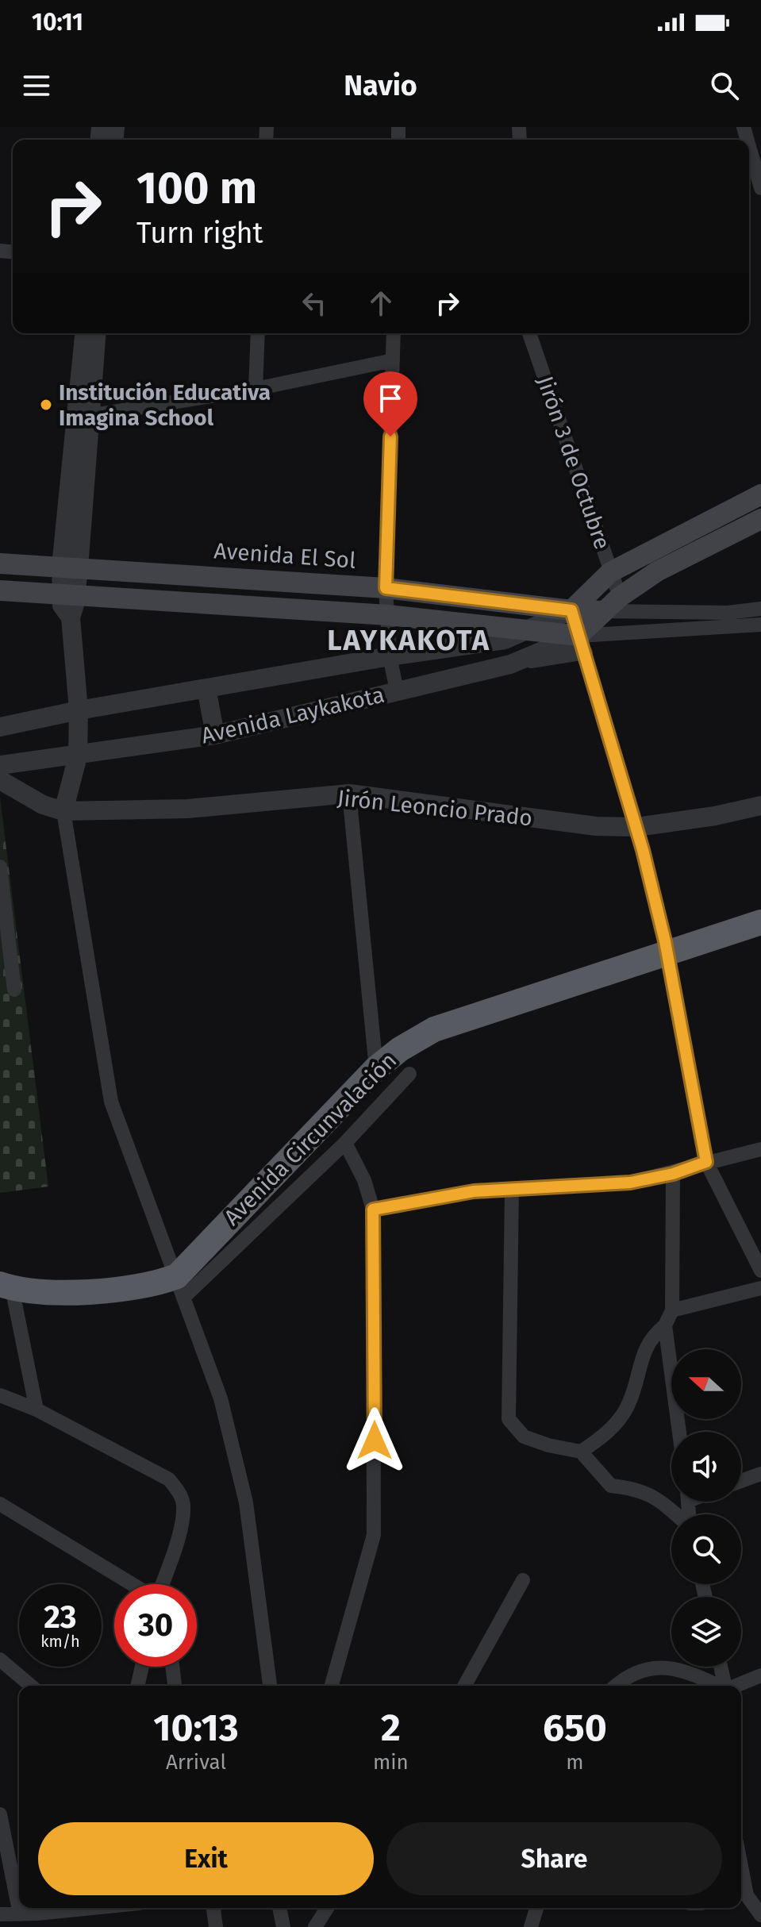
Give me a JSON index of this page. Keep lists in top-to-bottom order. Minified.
{"streets":{"highway":["Avenida Circunvalación"],"main road":["Avenida El Sol"],"street":["Jirón 3 de Octubre","Avenida Laykakota","Jirón Leoncio Prado"]},"crossings":[["Avenida El Sol","Avenida Laykakota"]],"districts":["LAYKAKOTA"],"places":["Institución Educativa Imagina School"],"north":"left","page":{"status":"10:11","header":"Navio","turn":["100 m","Turn right"],"speed":"23 km/h","limit":"30","eta":["10:13","Arrival","2","min","650","m"],"buttons":["Exit","Share"]}}
